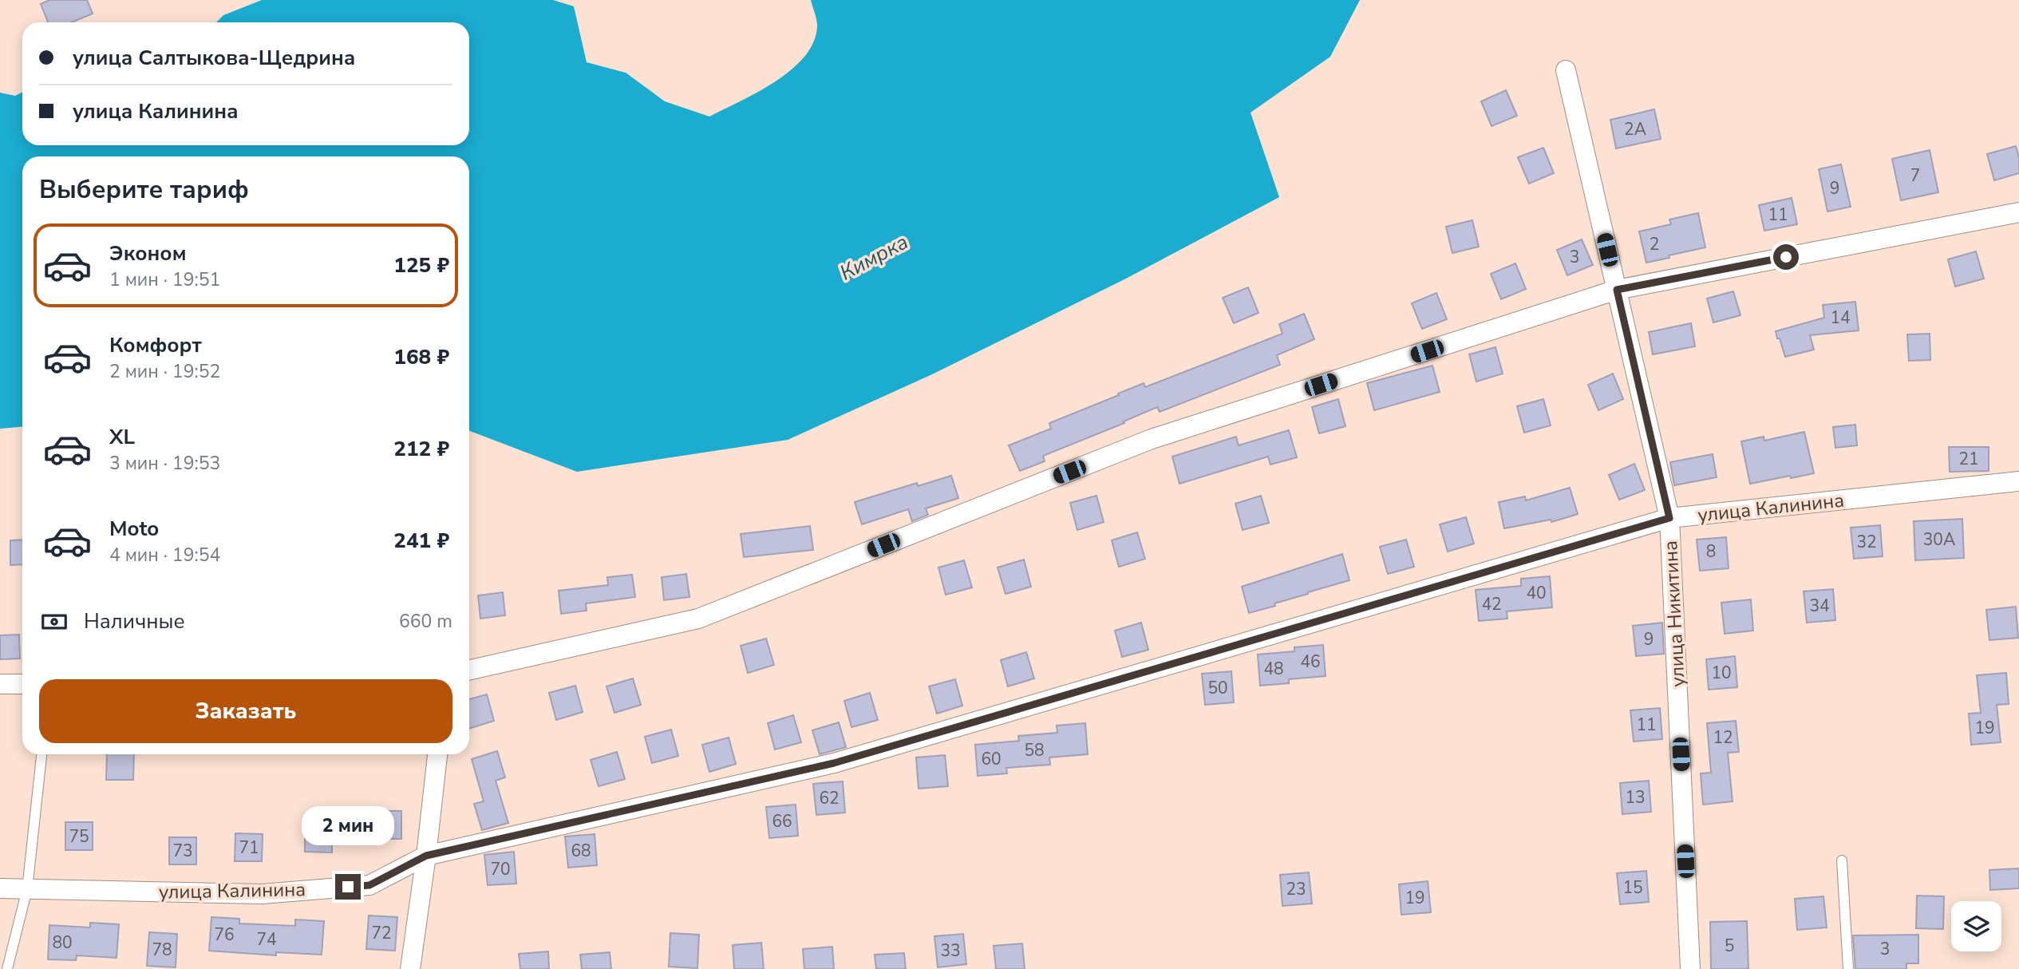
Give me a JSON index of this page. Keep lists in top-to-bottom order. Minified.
{"streets":{"street":["улица Калинина","улица Никитина"]},"crossings":[["улица Калинина","улица Никитина"]],"water":["Кимрка"],"house_numbers":["2А","7","9","11","2","3","14","21","30А","32","8","40","42","34","9","46","48","10","50","11","19","12","58","60","13","62","66","75","71","73","68","70","15","23","19","72","76","74","80","5","3","78","33"],"page":{"banner":["улица Салтыкова-Щедрина","улица Калинина"],"heading":"Выберите тариф","list":[{"name":"Эконом","note":"1 мин · 19:51","value":"125 ₽"},{"name":"Комфорт","note":"2 мин · 19:52","value":"168 ₽"},{"name":"XL","note":"3 мин · 19:53","value":"212 ₽"},{"name":"Moto","note":"4 мин · 19:54","value":"241 ₽"}],"pay":["Наличные","660 m"],"buttons":"Заказать","bubble":"2 мин"}}
